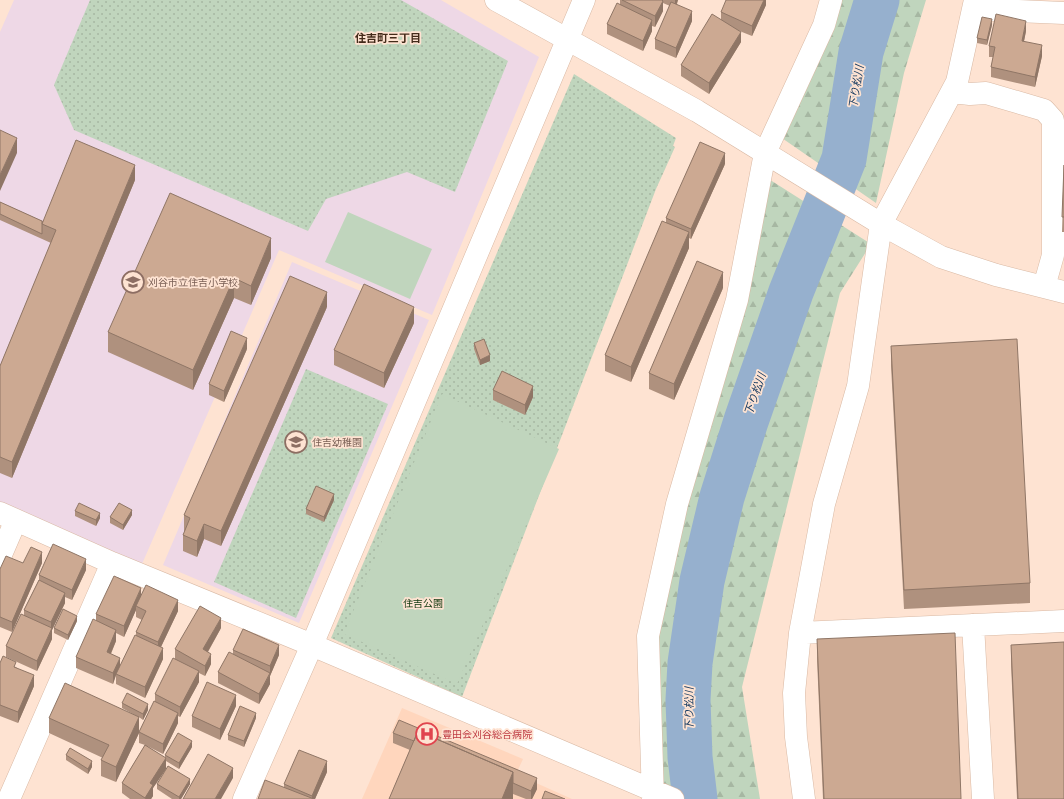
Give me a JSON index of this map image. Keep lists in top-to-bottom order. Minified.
{"districts":["住吉町三丁目"],"water":["下り松川"],"parks":["住吉公園"],"places":{"school or university":["刈谷市立住吉小学校","住吉幼稚園"],"hospital":["豊田会刈谷総合病院"]}}
